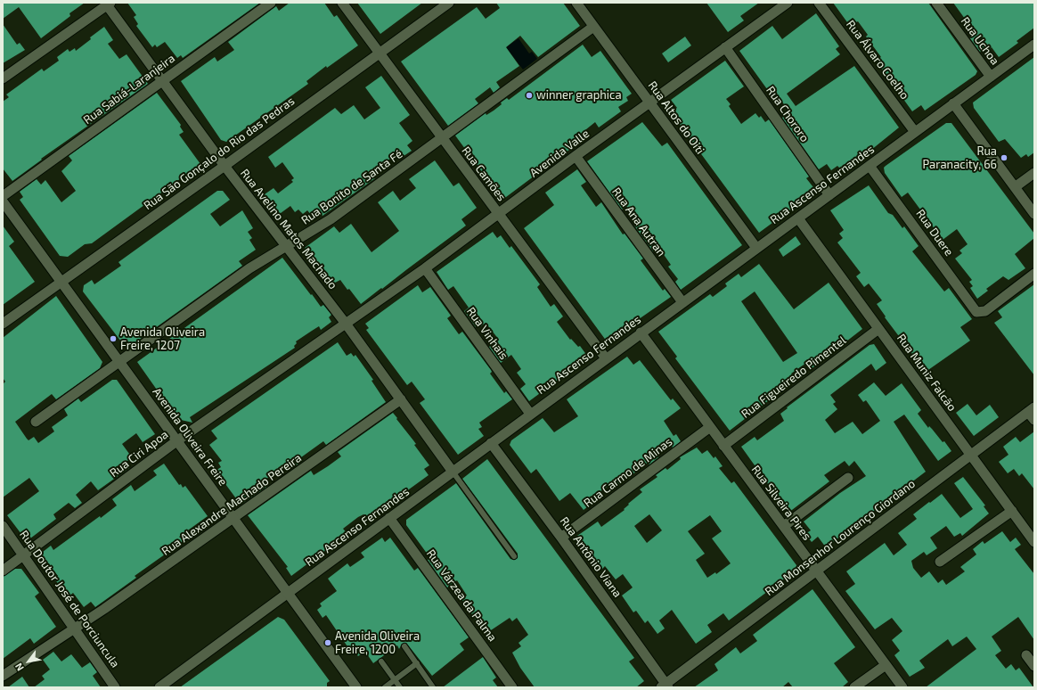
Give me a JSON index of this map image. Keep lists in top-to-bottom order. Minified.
{"streets":{"street":["Rua Uchoa","Rua Álvaro Coelho","Rua Sabiá-Laranjeira","Rua Chororo","Rua Altos do Oiti","Rua São Gonçalo do Rio das Pedras","Avenida Valle","Rua Camões","Rua Ascenso Fernandes","Rua Bonito de Santa Fé","Rua Ana Autran","Rua Avelino Matos Machado","Rua Duere","Rua Vinhais","Rua Muniz Falcão","Rua Figueiredo Pimentel","Avenida Oliveira Freire","Rua Ciri Apoa","Rua Carmo de Minas","Rua Silveira Pires","Rua Alexandre Machado Pereira","Rua Monsenhor Lourenço Giordano","Rua Antônio Viana","Rua Várzea da Palma","Rua Doutor José de Porciuncula"]},"crossings":[["Rua Uchoa","Rua Ascenso Fernandes"],["Rua Álvaro Coelho","Rua Ascenso Fernandes"],["Rua Sabiá-Laranjeira","Rua Avelino Matos Machado"],["Rua Chororo","Avenida Valle"],["Rua Chororo","Rua Ascenso Fernandes"],["Rua Altos do Oiti","Avenida Valle"],["Rua Altos do Oiti","Rua Ascenso Fernandes"],["Rua Altos do Oiti","Rua Bonito de Santa Fé"],["Rua São Gonçalo do Rio das Pedras","Rua Camões"],["Rua São Gonçalo do Rio das Pedras","Rua Avelino Matos Machado"],["Rua São Gonçalo do Rio das Pedras","Avenida Oliveira Freire"],["Avenida Valle","Rua Camões"],["Avenida Valle","Rua Ana Autran"],["Avenida Valle","Rua Avelino Matos Machado"],["Avenida Valle","Rua Vinhais"],["Avenida Valle","Rua Ciri Apoa"],["Rua Camões","Rua Ascenso Fernandes"],["Rua Camões","Rua Bonito de Santa Fé"],["Rua Ascenso Fernandes","Rua Ana Autran"],["Rua Ascenso Fernandes","Rua Avelino Matos Machado"],["Rua Ascenso Fernandes","Rua Duere"],["Rua Ascenso Fernandes","Rua Vinhais"],["Rua Ascenso Fernandes","Rua Muniz Falcão"],["Rua Ascenso Fernandes","Avenida Oliveira Freire"],["Rua Ascenso Fernandes","Rua Silveira Pires"],["Rua Ascenso Fernandes","Rua Antônio Viana"],["Rua Ascenso Fernandes","Rua Várzea da Palma"],["Rua Bonito de Santa Fé","Rua Avelino Matos Machado"],["Rua Bonito de Santa Fé","Avenida Oliveira Freire"],["Rua Avelino Matos Machado","Rua Ciri Apoa"],["Rua Avelino Matos Machado","Rua Alexandre Machado Pereira"],["Rua Muniz Falcão","Rua Figueiredo Pimentel"],["Rua Muniz Falcão","Rua Monsenhor Lourenço Giordano"],["Rua Figueiredo Pimentel","Rua Silveira Pires"],["Avenida Oliveira Freire","Rua Ciri Apoa"],["Avenida Oliveira Freire","Rua Alexandre Machado Pereira"],["Rua Ciri Apoa","Rua Doutor José de Porciuncula"],["Rua Carmo de Minas","Rua Silveira Pires"],["Rua Carmo de Minas","Rua Antônio Viana"],["Rua Silveira Pires","Rua Monsenhor Lourenço Giordano"],["Rua Alexandre Machado Pereira","Rua Doutor José de Porciuncula"],["Rua Monsenhor Lourenço Giordano","Rua Antônio Viana"]],"places":["winner graphica","Rua Paranacity, 66","Avenida Oliveira Freire, 1207","Avenida Oliveira Freire, 1200"],"north":"bottom left"}
